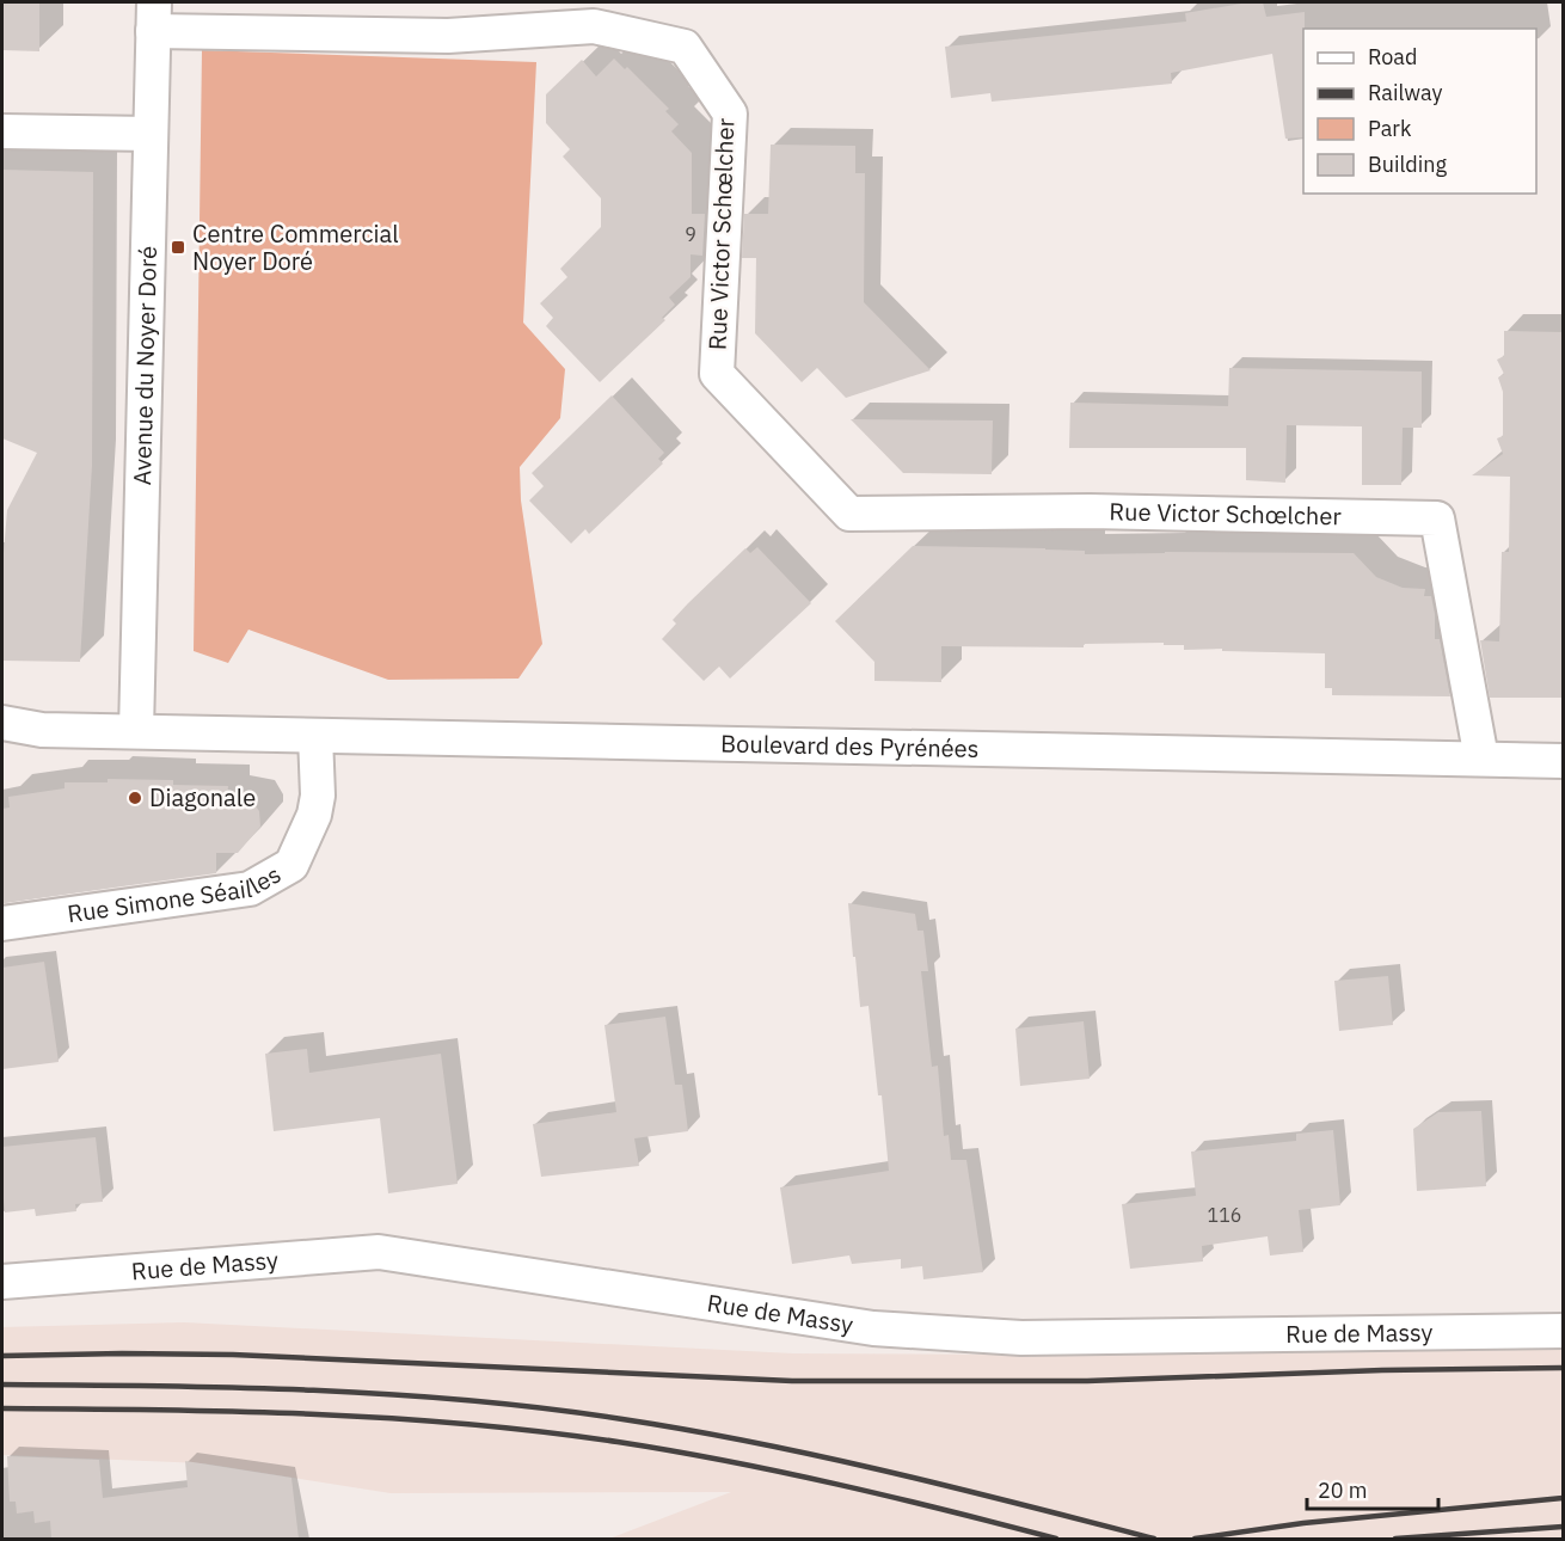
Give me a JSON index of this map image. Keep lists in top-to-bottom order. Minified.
{"streets":{"street":["Rue Victor Schœlcher","Avenue du Noyer Doré","Boulevard des Pyrénées","Rue Simone Séailles","Rue de Massy"]},"crossings":[["Rue Victor Schœlcher","Avenue du Noyer Doré"],["Rue Victor Schœlcher","Boulevard des Pyrénées"],["Avenue du Noyer Doré","Boulevard des Pyrénées"],["Boulevard des Pyrénées","Rue Simone Séailles"]],"places":{"transit":["Centre Commercial Noyer Doré"],"other":["Diagonale"]},"house_numbers":["9","116"],"legend":["Road","Railway","Park","Building"],"scale_bar":"20 m"}
